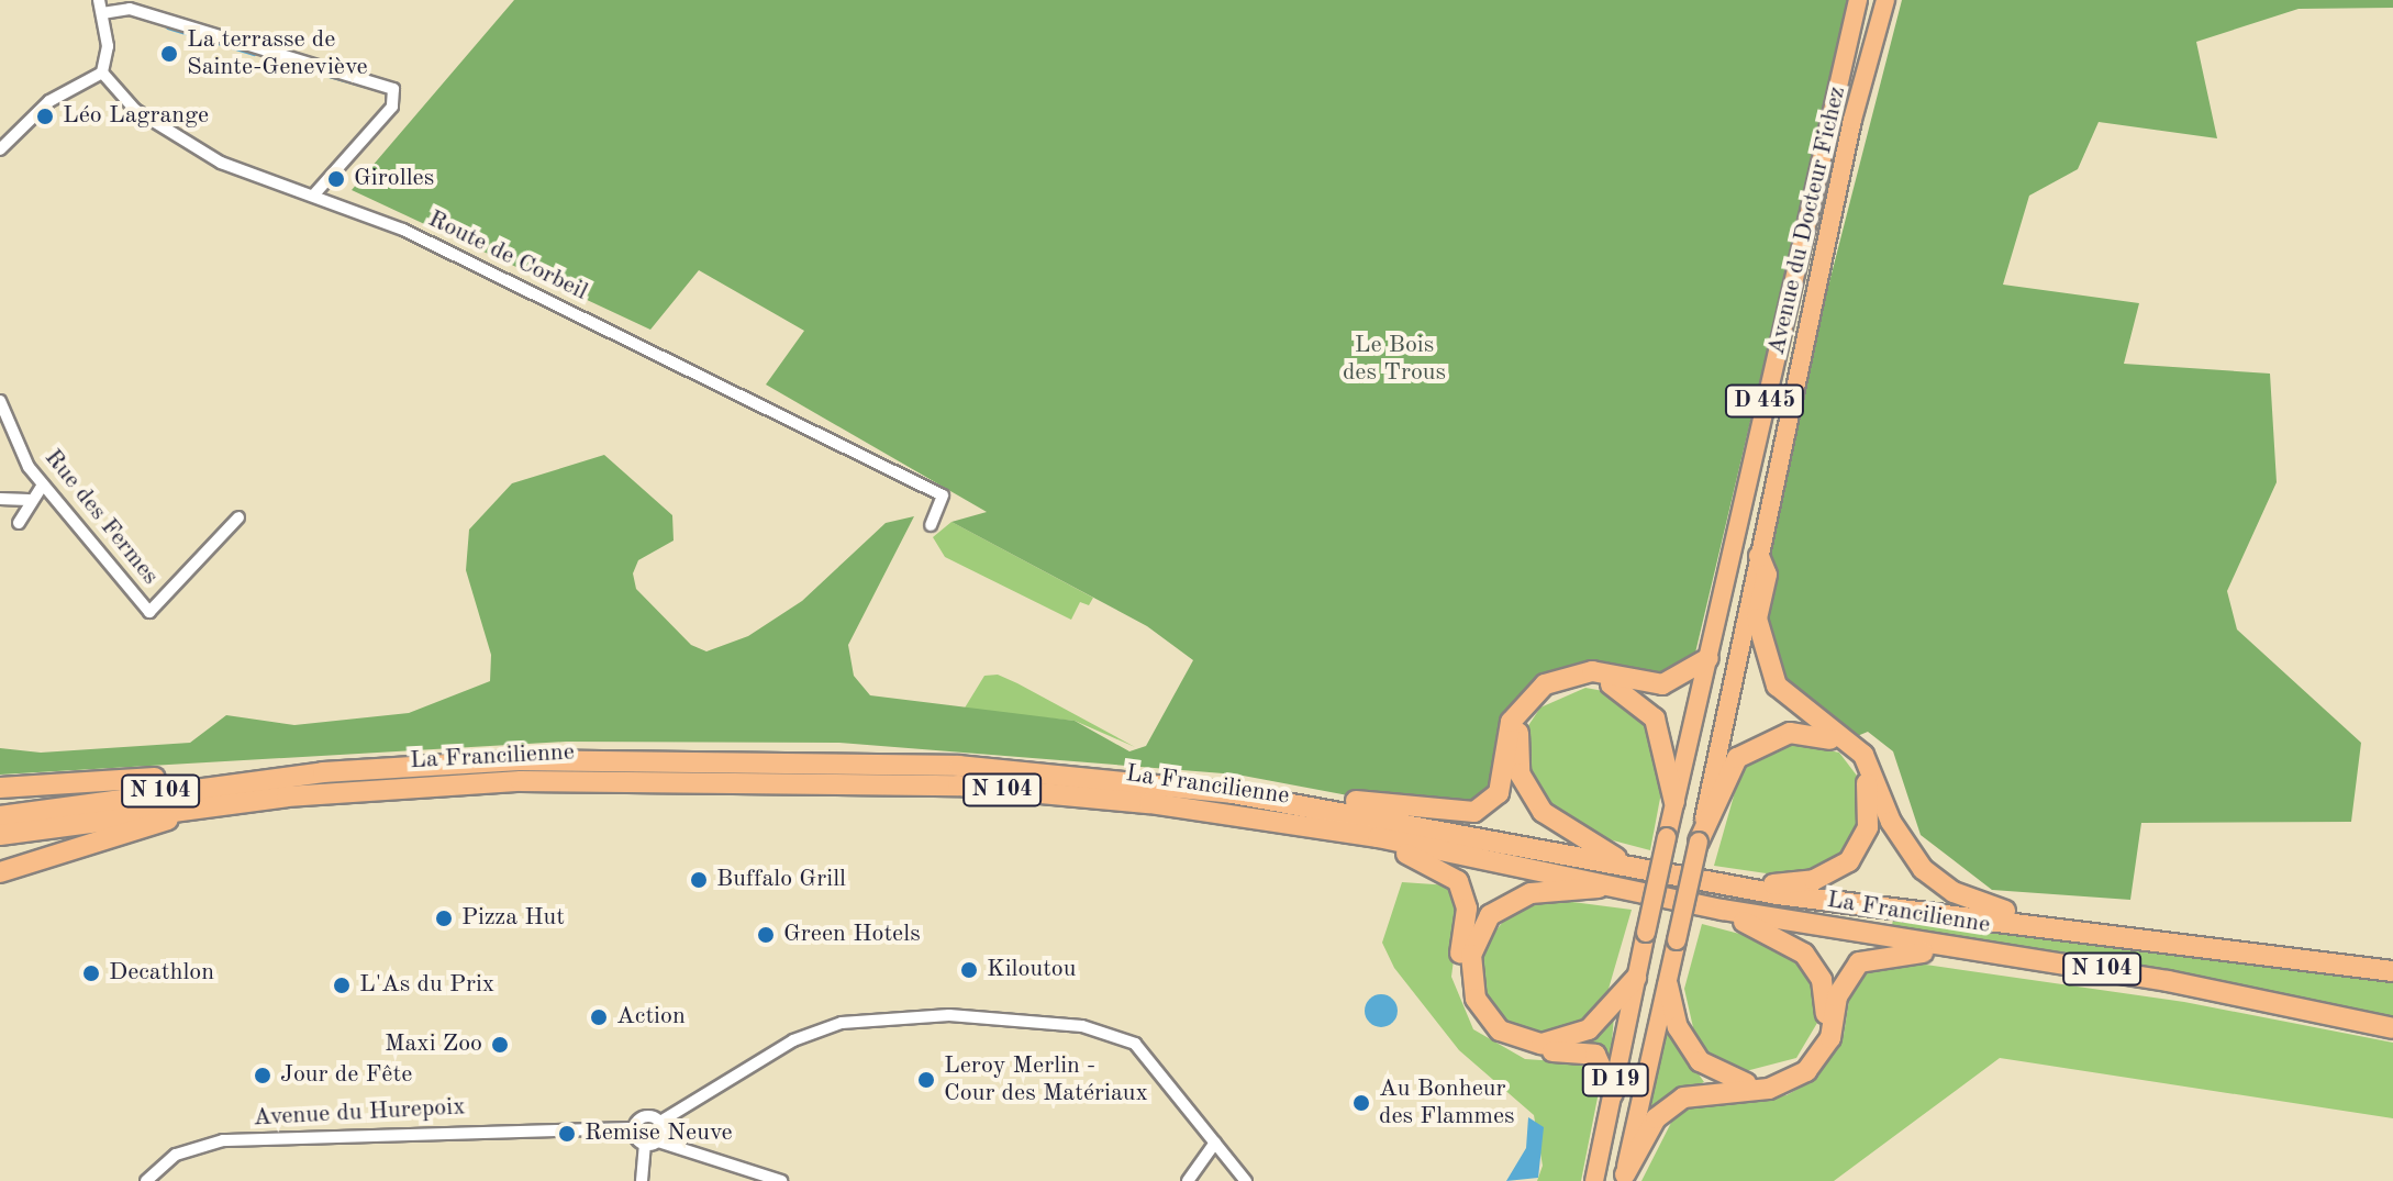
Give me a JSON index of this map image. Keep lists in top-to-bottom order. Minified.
{"streets":{"highway":["La Francilienne","N 104"],"main road":["Avenue du Docteur Fichez","D 445","D 19"],"street":["Route de Corbeil","Rue des Fermes","Avenue du Hurepoix"]},"crossings":[["Avenue du Docteur Fichez","D 445"],["D 445","D 19"]],"parks":["Le Bois des Trous"],"places":["La terrasse de Sainte-Geneviève","Léo Lagrange","Girolles","Buffalo Grill","Pizza Hut","Green Hotels","Kiloutou","Decathlon","L'As du Prix","Action","Maxi Zoo","Jour de Fête","Leroy Merlin - Cour des Matériaux","Au Bonheur des Flammes","Remise Neuve"]}
